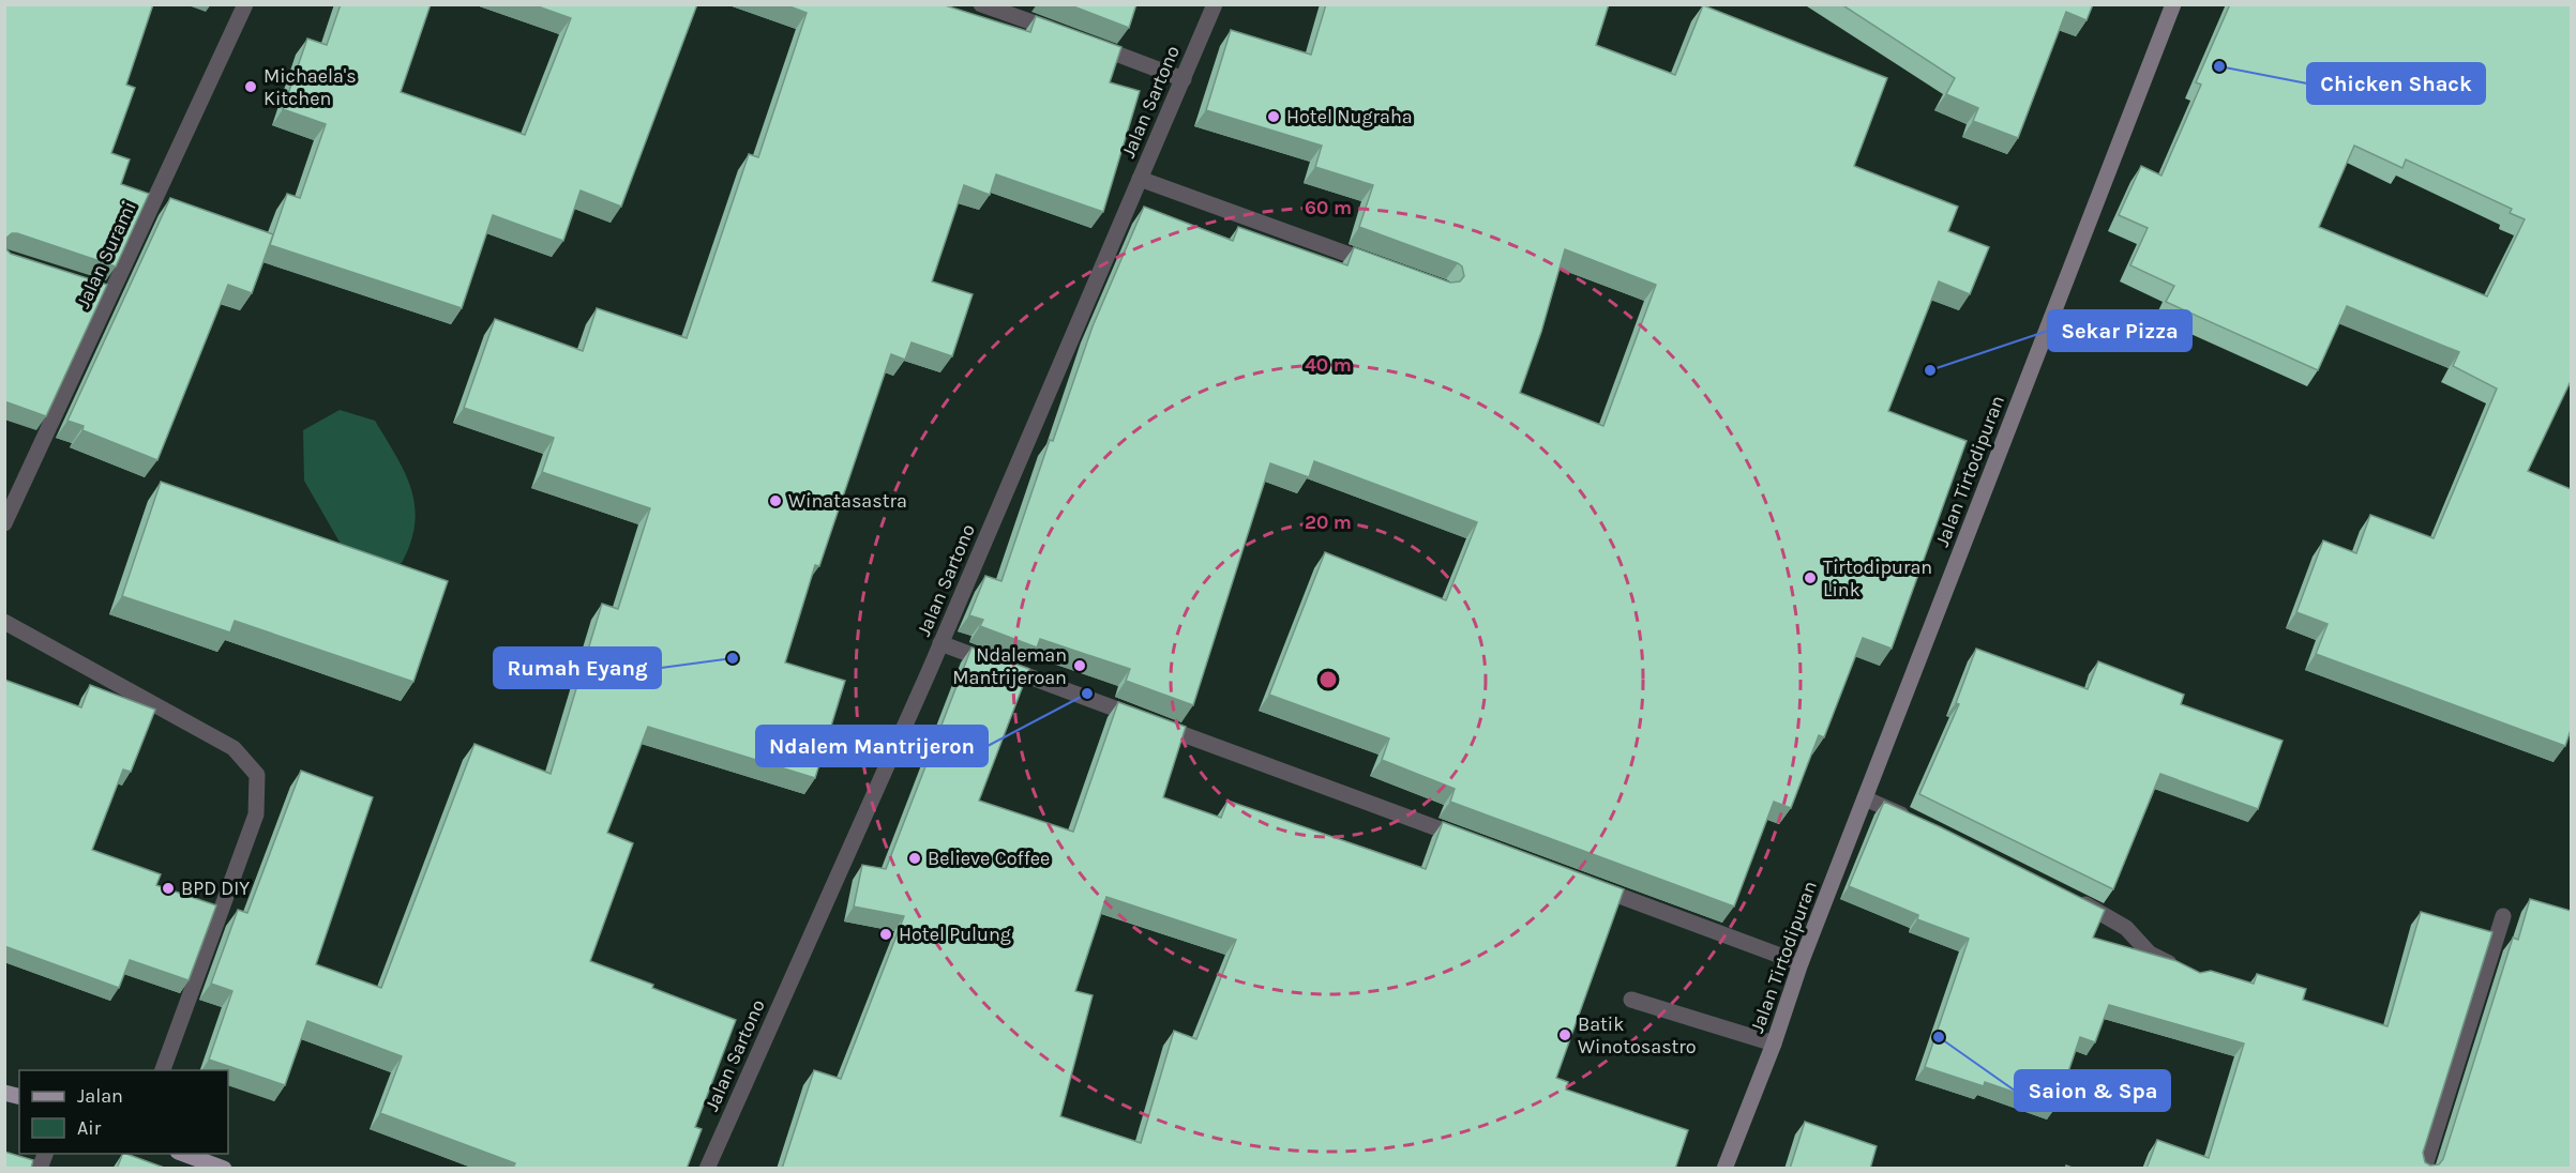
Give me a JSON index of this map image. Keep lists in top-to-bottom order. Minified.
{"streets":{"street":["Jalan Sartono","Jalan Surami","Jalan Tirtodipuran"]},"places":["Chicken Shack","Michaela's Kitchen","Hotel Nugraha","Sekar Pizza","Winatasastra","Tirtodipuran Link","Rumah Eyang","Ndaleman Mantrijeroan","Ndalem Mantrijeron","Believe Coffee","BPD DIY","Hotel Pulung","Batik Winotosastro","Saion & Spa"],"legend":["Jalan","Air"],"rings":["60 m","40 m","20 m"]}
